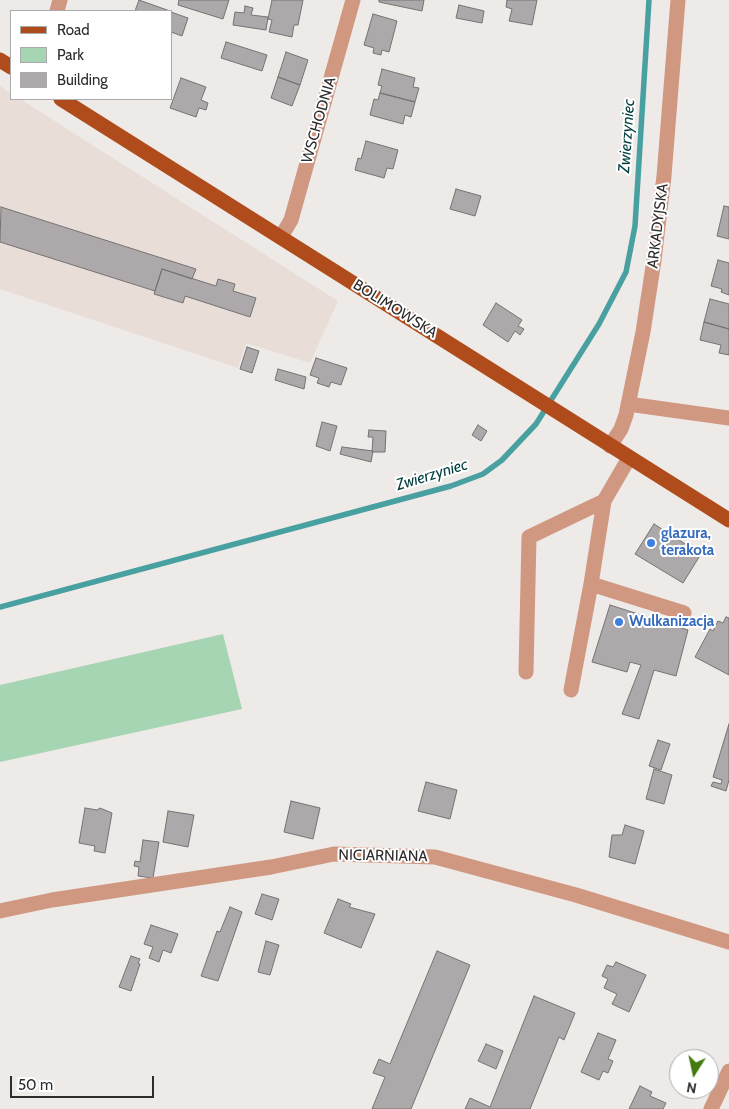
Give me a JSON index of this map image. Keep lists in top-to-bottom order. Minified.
{"streets":{"main road":["BOLIMOWSKA"],"street":["WSCHODNIA","ARKADYJSKA","NICIARNIANA"]},"crossings":[["WSCHODNIA","BOLIMOWSKA"],["ARKADYJSKA","BOLIMOWSKA"]],"water":["Zwierzyniec"],"places":["glazura, terakota","Wulkanizacja"],"legend":["Road","Park","Building"],"scale_bar":"50 m","north":"bottom"}
